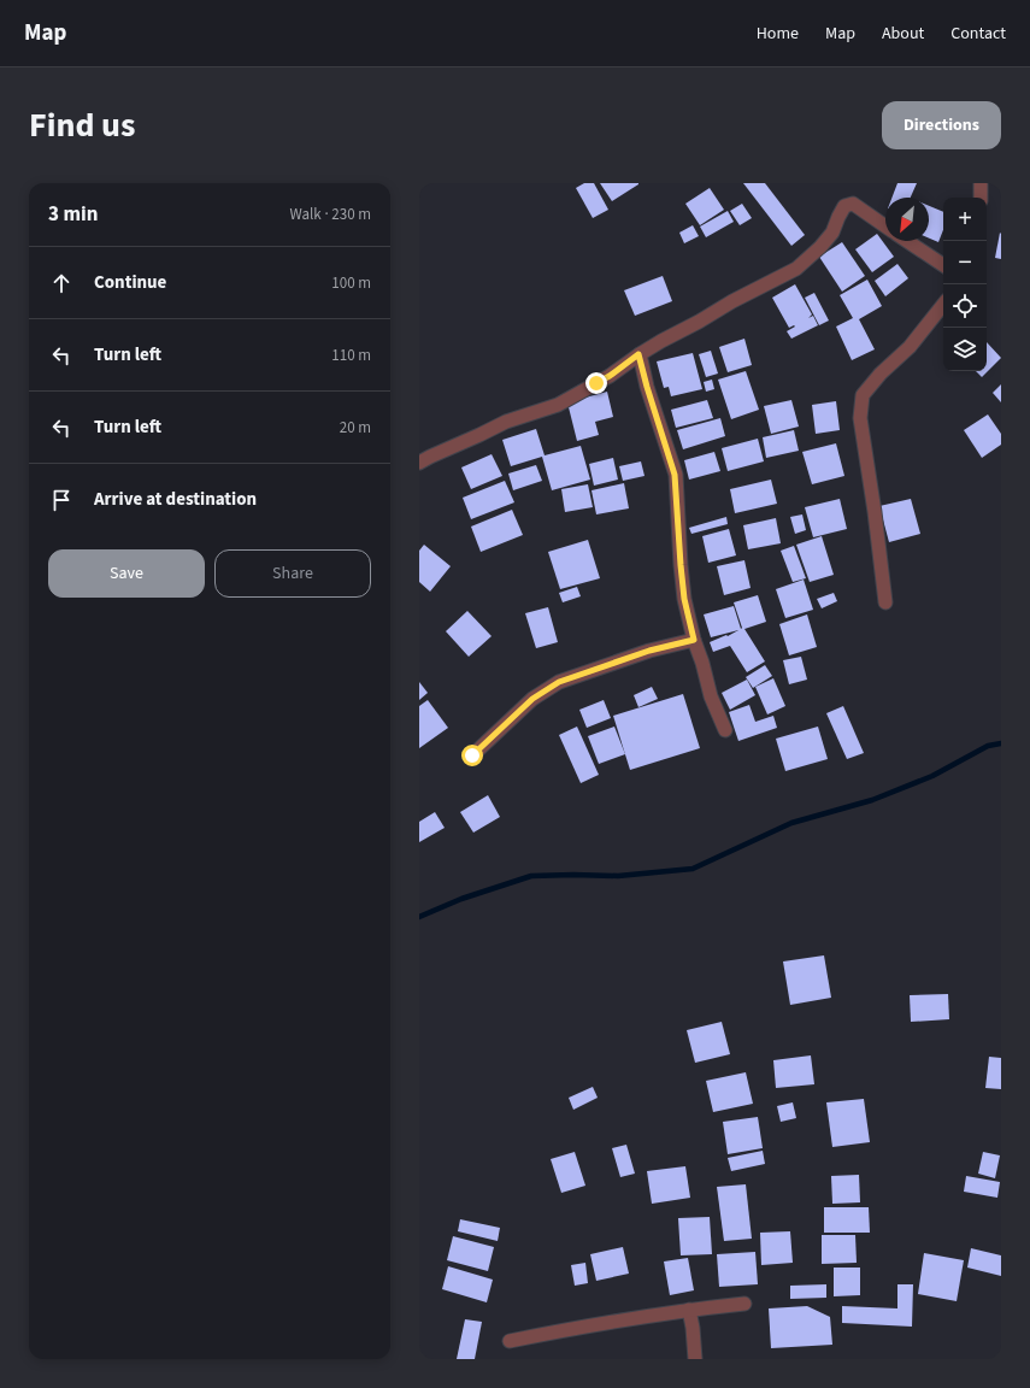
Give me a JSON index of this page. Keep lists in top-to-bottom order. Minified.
{"north":"bottom left","page":{"header":"Map","nav":["Home","Map","About","Contact"],"title":"Find us","buttons":["Directions",["Save","Share"]],"heading":["3 min","Walk · 230 m"],"map_buttons":["+","−"],"list":[["Continue","100 m"],["Turn left","110 m"],["Turn left","20 m"],"Arrive at destination"]}}
